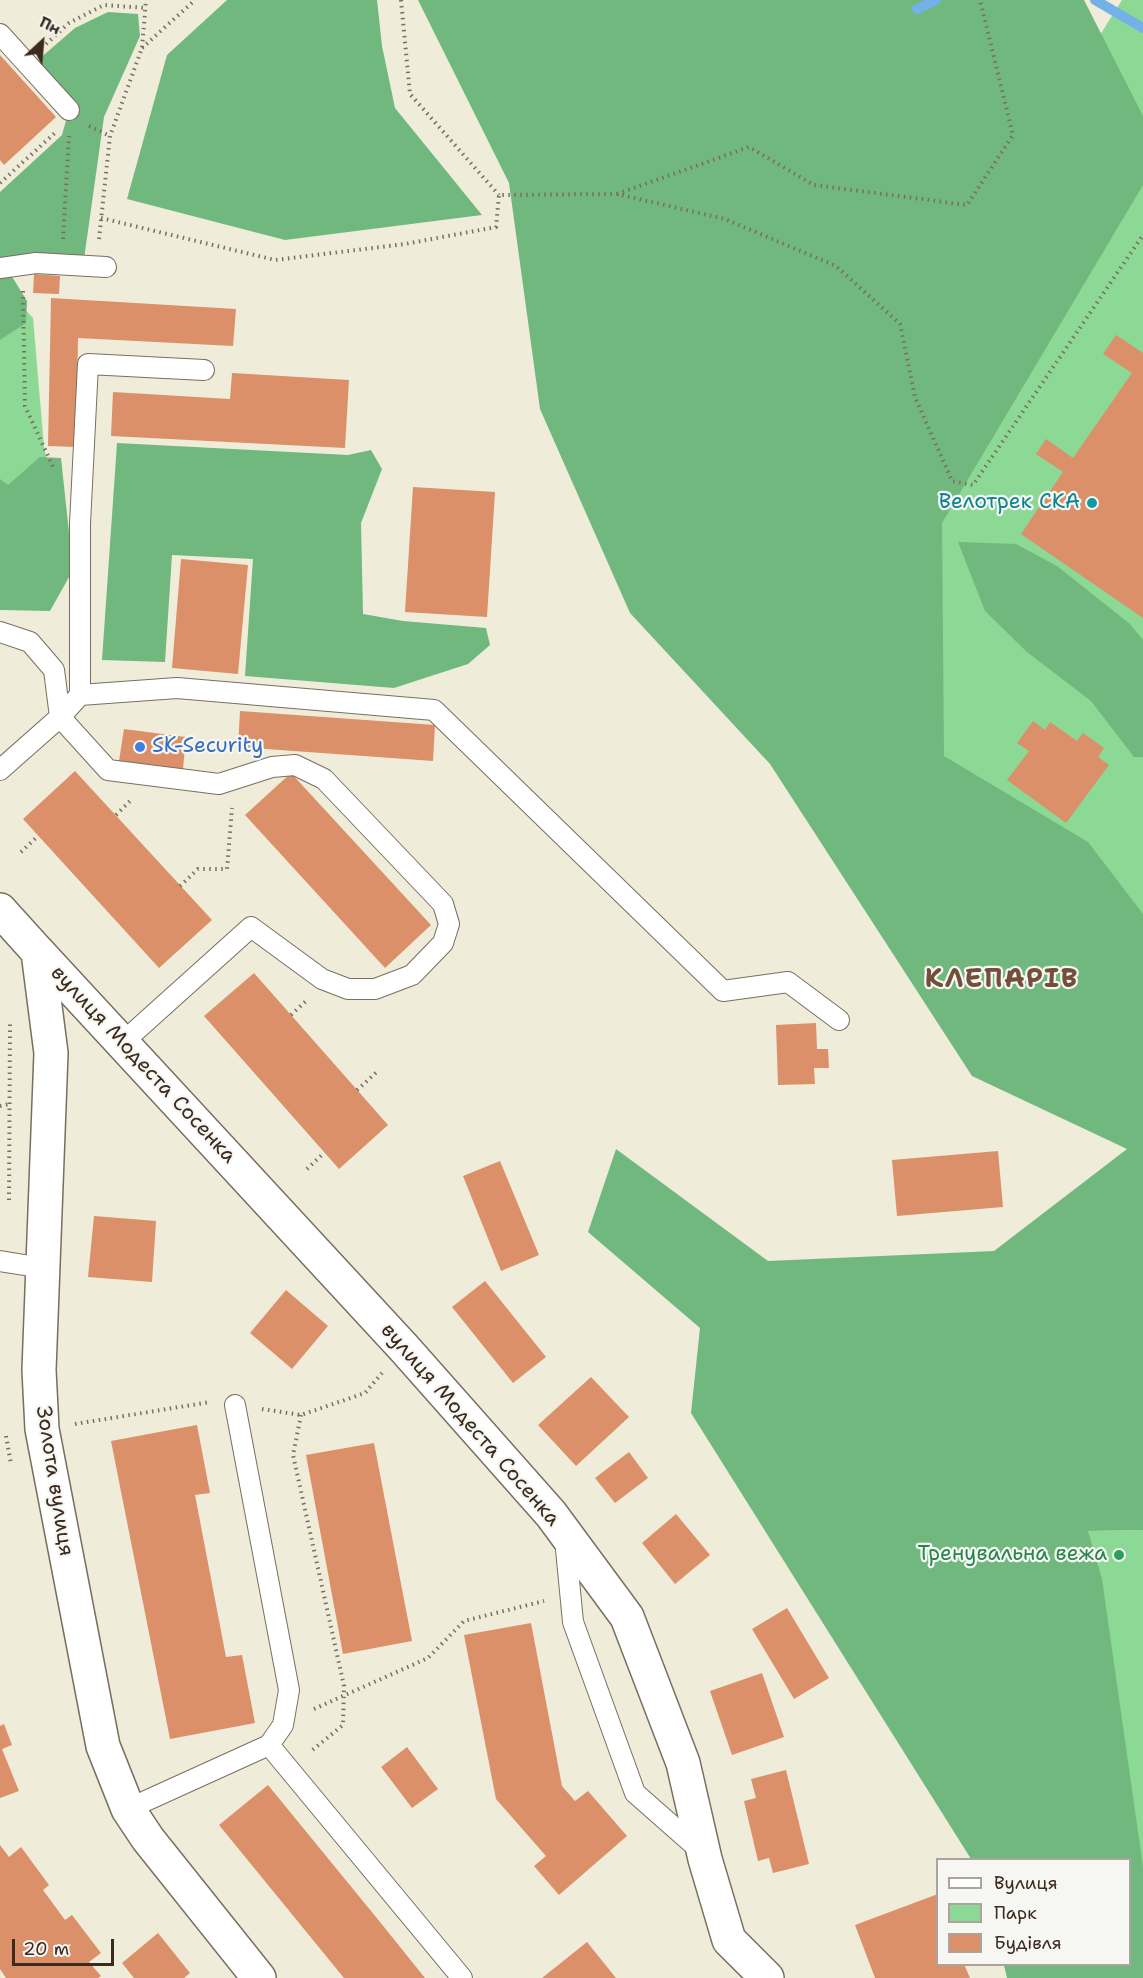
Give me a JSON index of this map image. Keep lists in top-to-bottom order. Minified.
{"streets":{"street":["вулиця Модеста Сосенка","Золота вулиця"]},"crossings":[["вулиця Модеста Сосенка","Золота вулиця"]],"districts":["КЛЕПАРІВ"],"places":["Велотрек СКА","SK-Security","Тренувальна вежа"],"legend":["Вулиця","Парк","Будівля"],"scale_bar":"20 m","north":"top right"}
